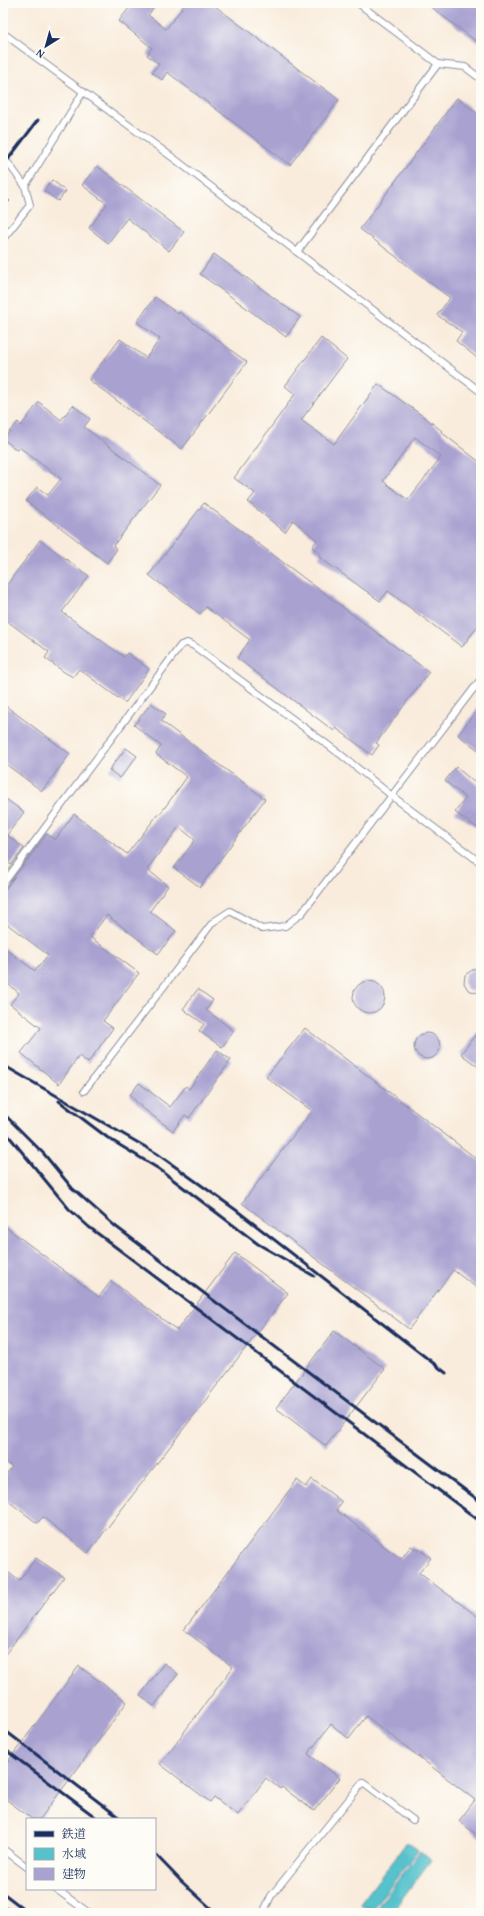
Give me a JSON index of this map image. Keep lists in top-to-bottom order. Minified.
{"legend":["鉄道","水域","建物"],"north":"bottom left"}
